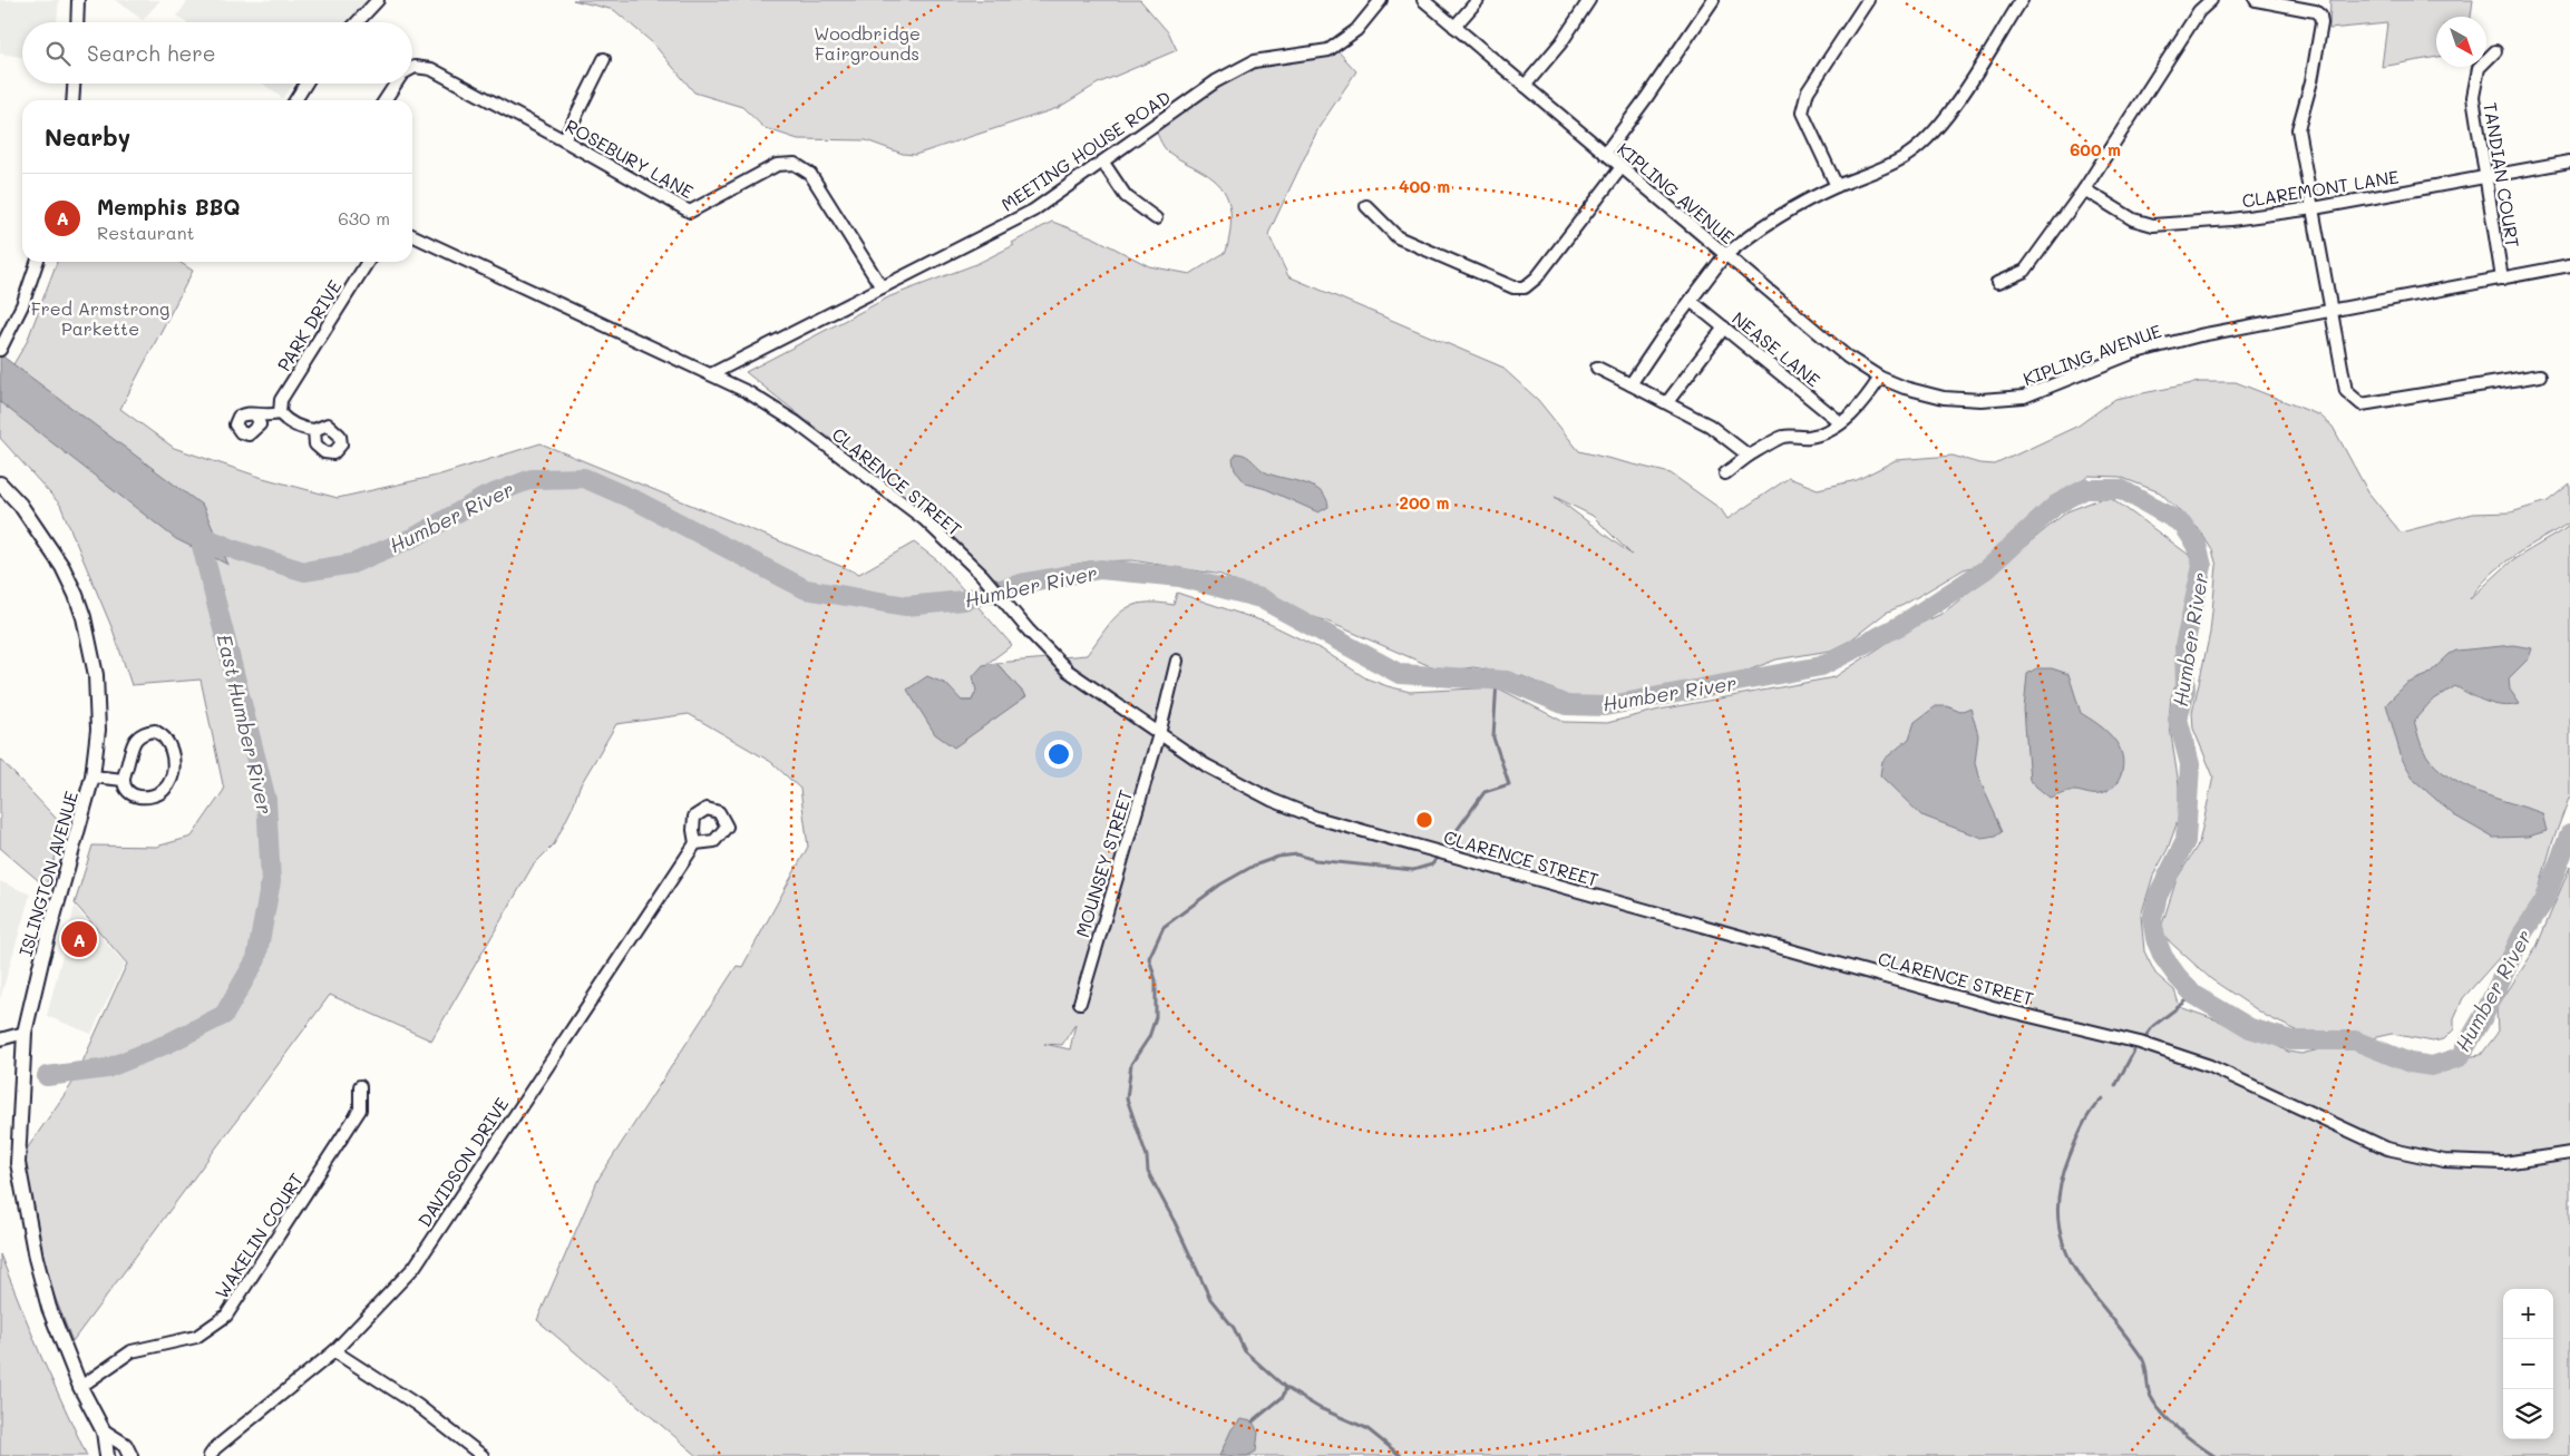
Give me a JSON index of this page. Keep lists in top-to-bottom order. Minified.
{"streets":{"main road":["ISLINGTON AVENUE"],"street":["MEETING HOUSE ROAD","ROSEBURY LANE","TANDIAN COURT","CLAREMONT LANE","KIPLING AVENUE","PARK DRIVE","NEASE LANE","CLARENCE STREET","MOUNSEY STREET","DAVIDSON DRIVE","WAKELIN COURT"]},"crossings":[["MEETING HOUSE ROAD","ROSEBURY LANE"],["MEETING HOUSE ROAD","CLARENCE STREET"],["TANDIAN COURT","CLAREMONT LANE"],["TANDIAN COURT","KIPLING AVENUE"],["CLARENCE STREET","MOUNSEY STREET"],["ISLINGTON AVENUE","WAKELIN COURT"]],"water":["Humber River","East Humber River"],"parks":["Woodbridge Fairgrounds","Fred Armstrong Parkette"],"north":"bottom right","page":{"search":"Search here","heading":"Nearby","list":[{"mark":"A","name":"Memphis BBQ","note":"Restaurant","value":"630 m"}],"pins":"A","map_buttons":["+","−"]},"rings":["600 m","400 m","200 m"]}
